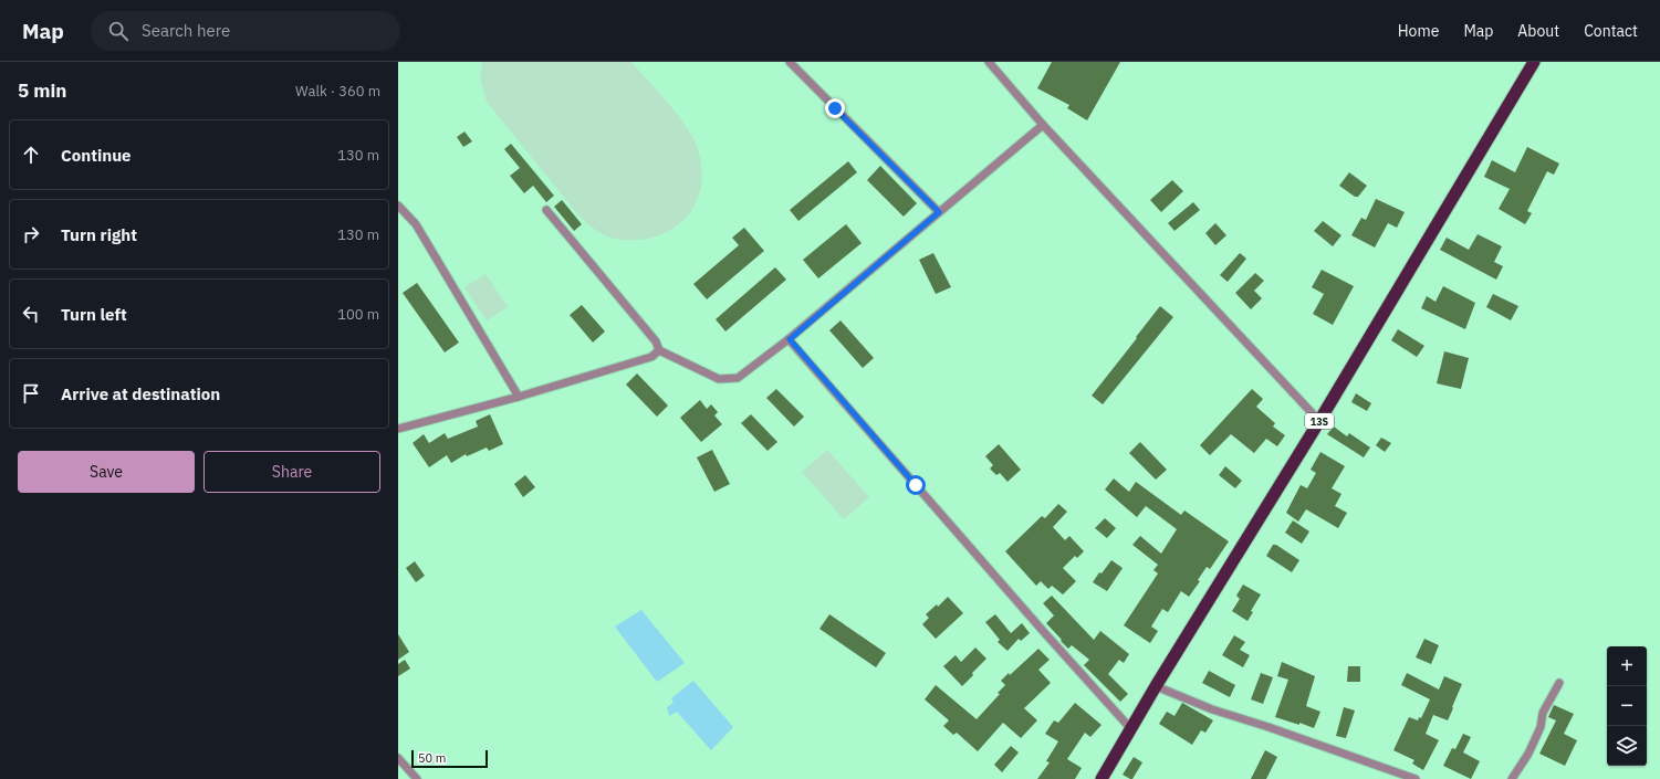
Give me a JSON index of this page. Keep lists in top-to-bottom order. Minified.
{"streets":{"highway":["13S"]},"scale_bar":"50 m","page":{"header":"Map","search":"Search here","nav":["Home","Map","About","Contact"],"heading":["5 min","Walk · 360 m"],"list":[["Continue","130 m"],["Turn right","130 m"],["Turn left","100 m"],"Arrive at destination"],"buttons":["Save","Share"],"map_buttons":["+","−"],"scale":"50 m"}}
